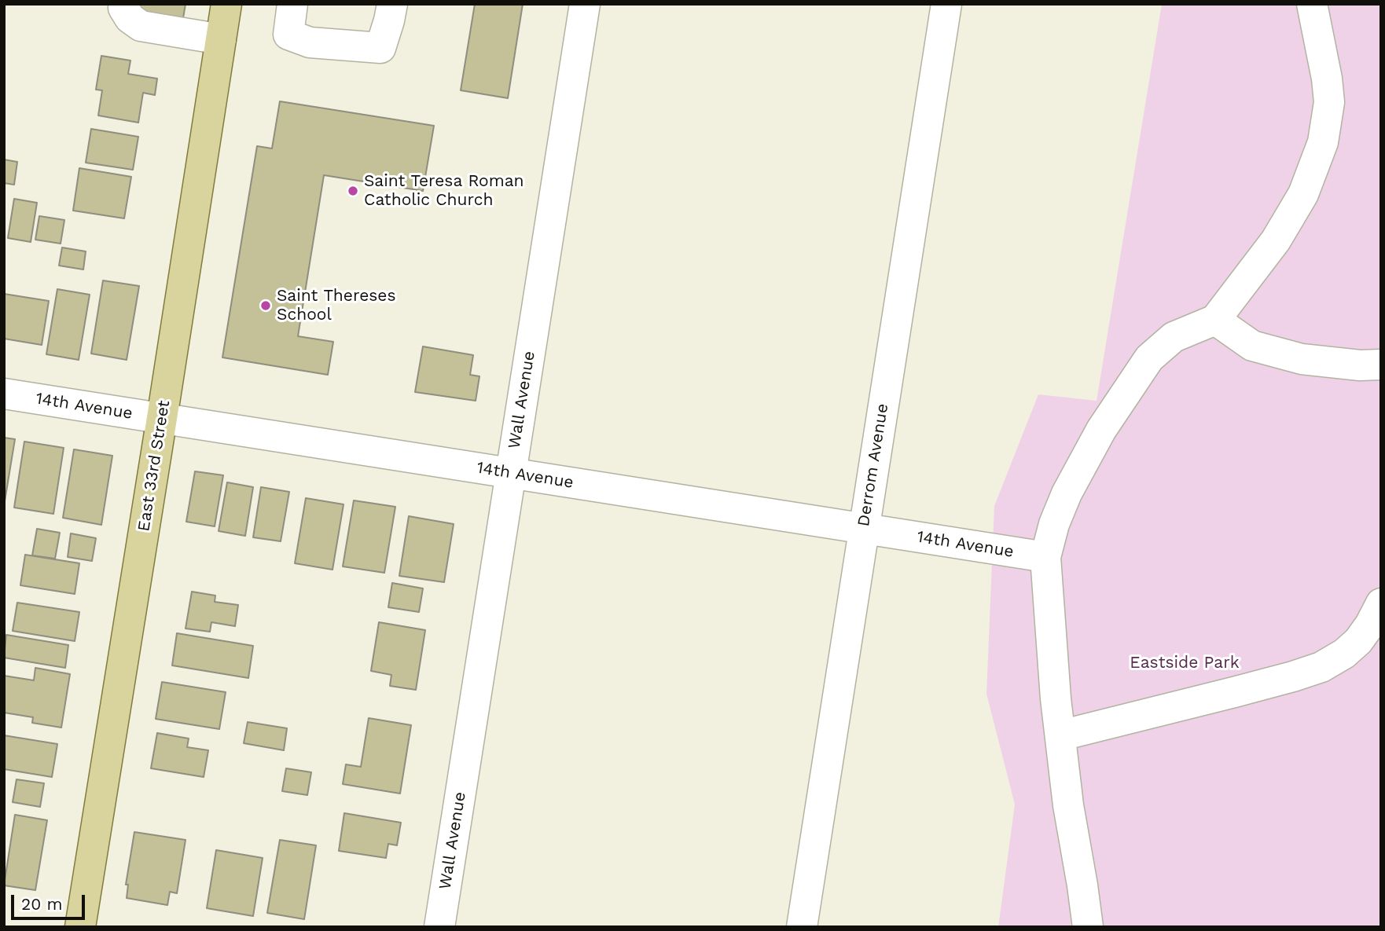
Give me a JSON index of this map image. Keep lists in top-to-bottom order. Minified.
{"streets":{"main road":["East 33rd Street"],"street":["Wall Avenue","14th Avenue","Derrom Avenue"]},"crossings":[["Wall Avenue","14th Avenue"],["14th Avenue","Derrom Avenue"],["14th Avenue","East 33rd Street"]],"parks":["Eastside Park"],"places":["Saint Teresa Roman Catholic Church","Saint Thereses School"],"scale_bar":"20 m"}
